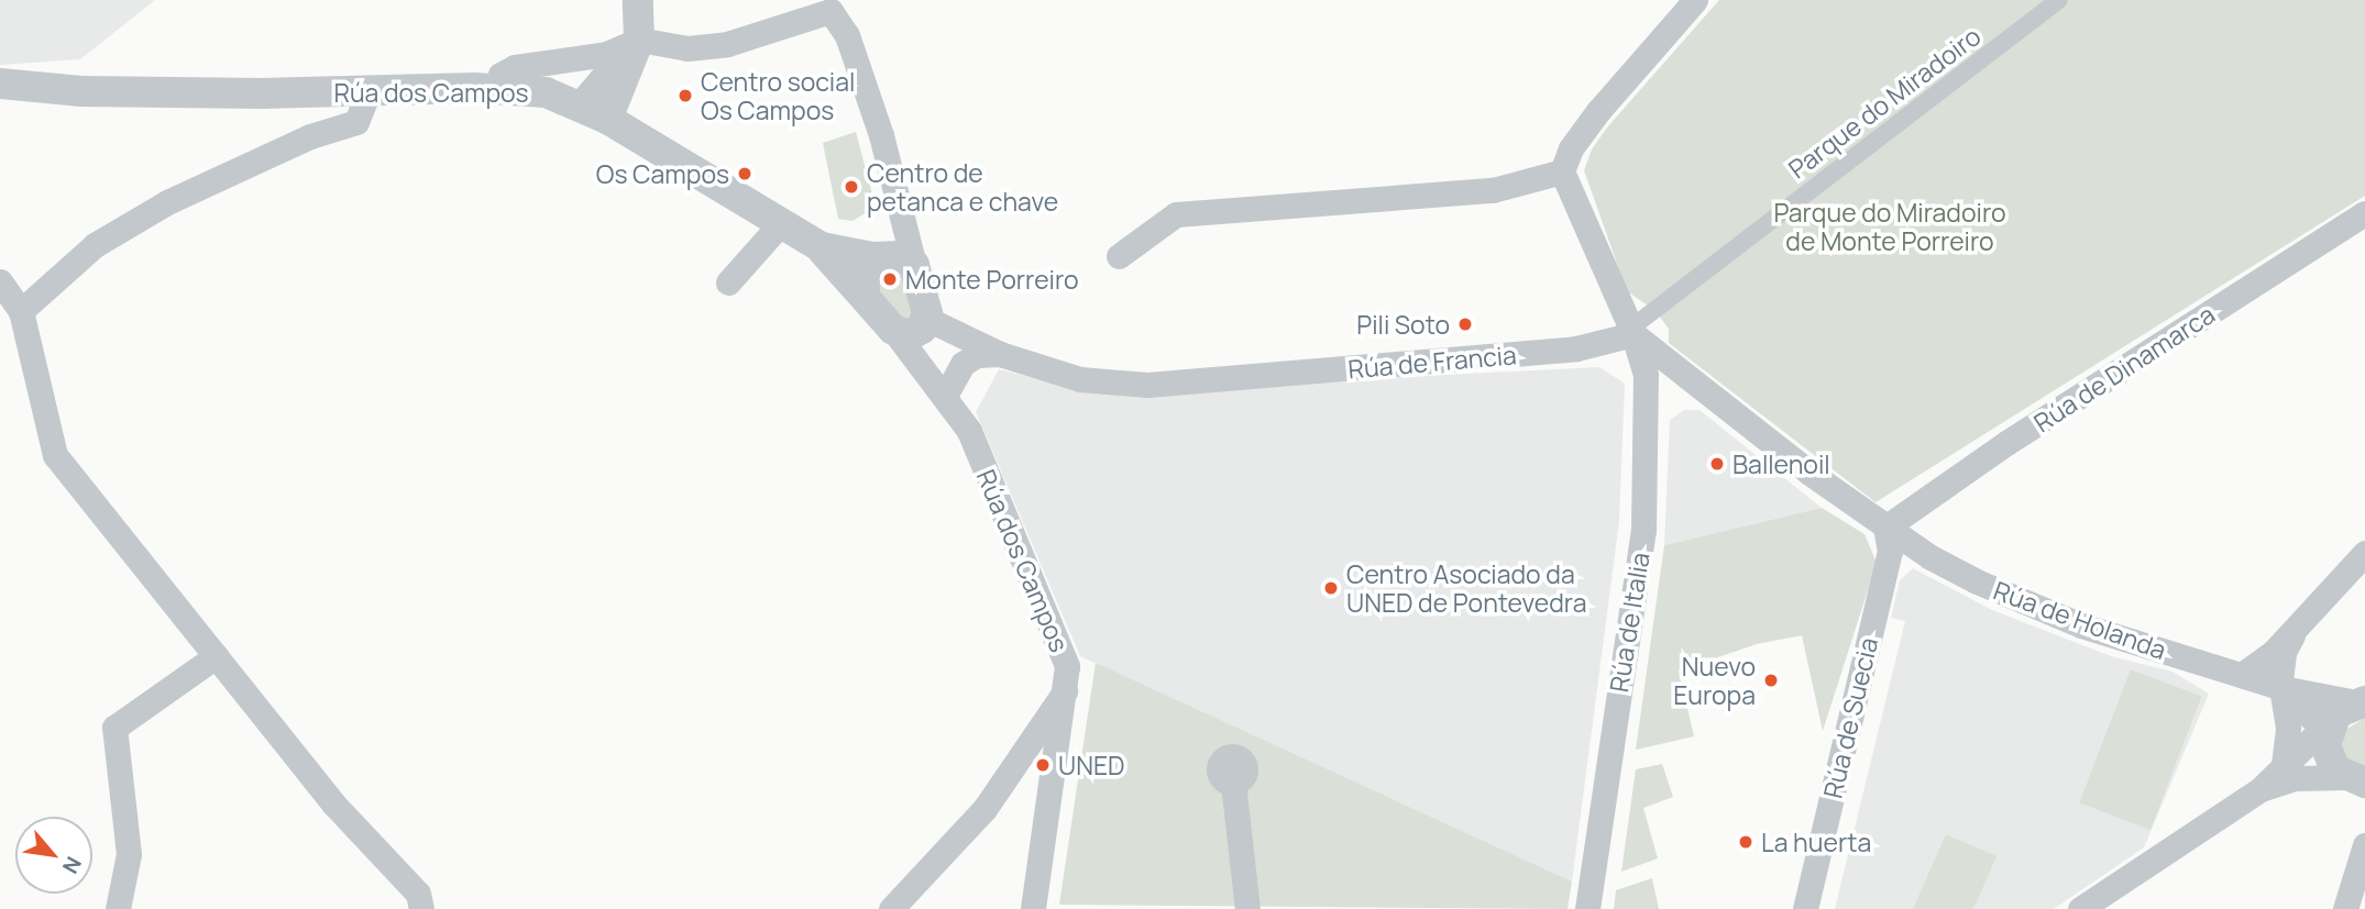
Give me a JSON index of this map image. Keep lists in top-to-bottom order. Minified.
{"streets":{"street":["Rúa dos Campos","Parque do Miradoiro","Rúa de Francia","Rúa de Dinamarca","Rúa de Holanda","Rúa de Italia","Rúa de Suecia"]},"crossings":[["Rúa dos Campos","Rúa de Francia"],["Parque do Miradoiro","Rúa de Francia"],["Parque do Miradoiro","Rúa de Italia"],["Rúa de Francia","Rúa de Italia"],["Rúa de Dinamarca","Rúa de Holanda"],["Rúa de Dinamarca","Rúa de Suecia"],["Rúa de Holanda","Rúa de Suecia"]],"parks":["Parque do Miradoiro de Monte Porreiro"],"places":["Centro social Os Campos","Os Campos","Centro de petanca e chave","Monte Porreiro","Pili Soto","Ballenoil","Centro Asociado da UNED de Pontevedra","Nuevo Europa","UNED","La huerta"],"north":"bottom right"}
